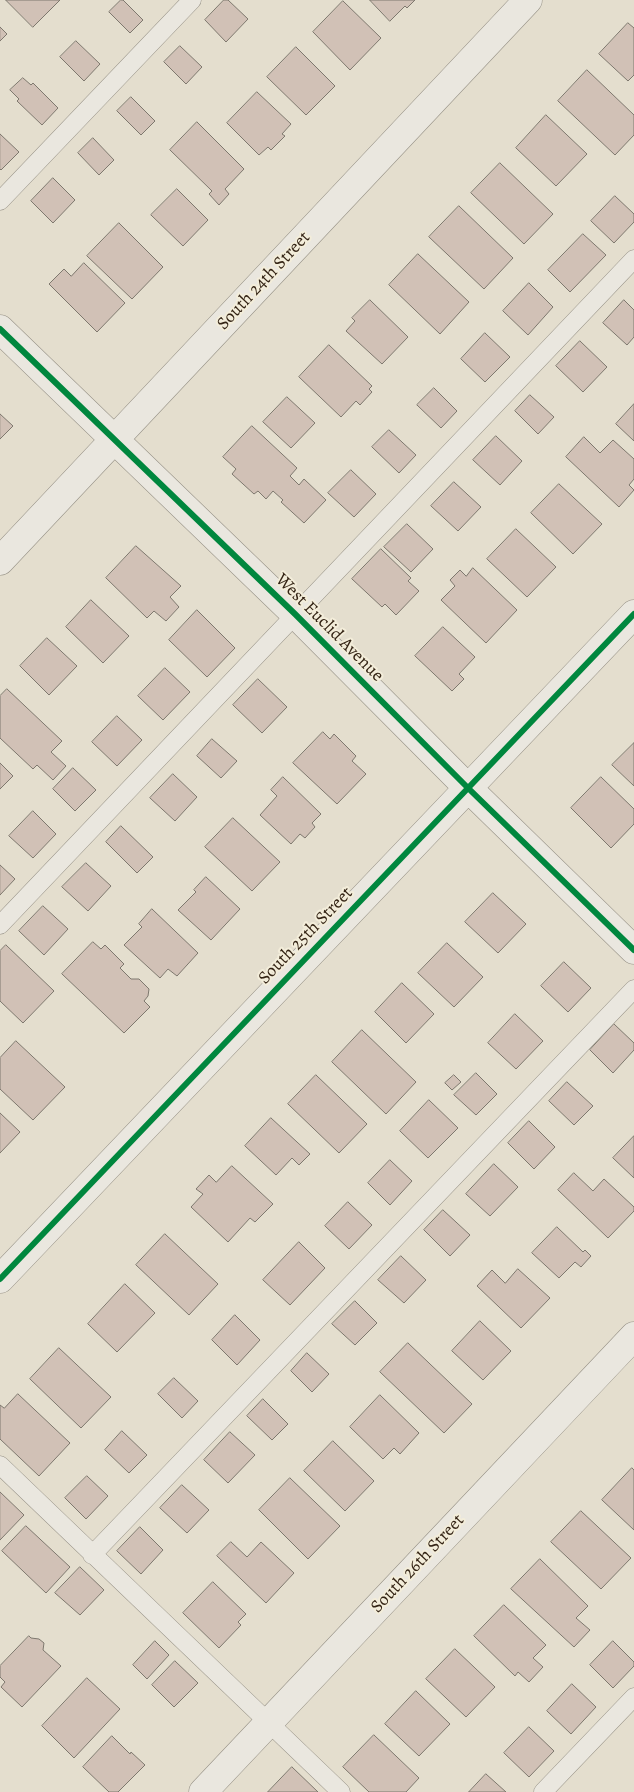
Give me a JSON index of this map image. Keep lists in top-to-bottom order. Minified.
{"streets":{"street":["South 24th Street","West Euclid Avenue","South 25th Street","South 26th Street"]},"crossings":[["South 24th Street","West Euclid Avenue"],["West Euclid Avenue","South 25th Street"]]}
